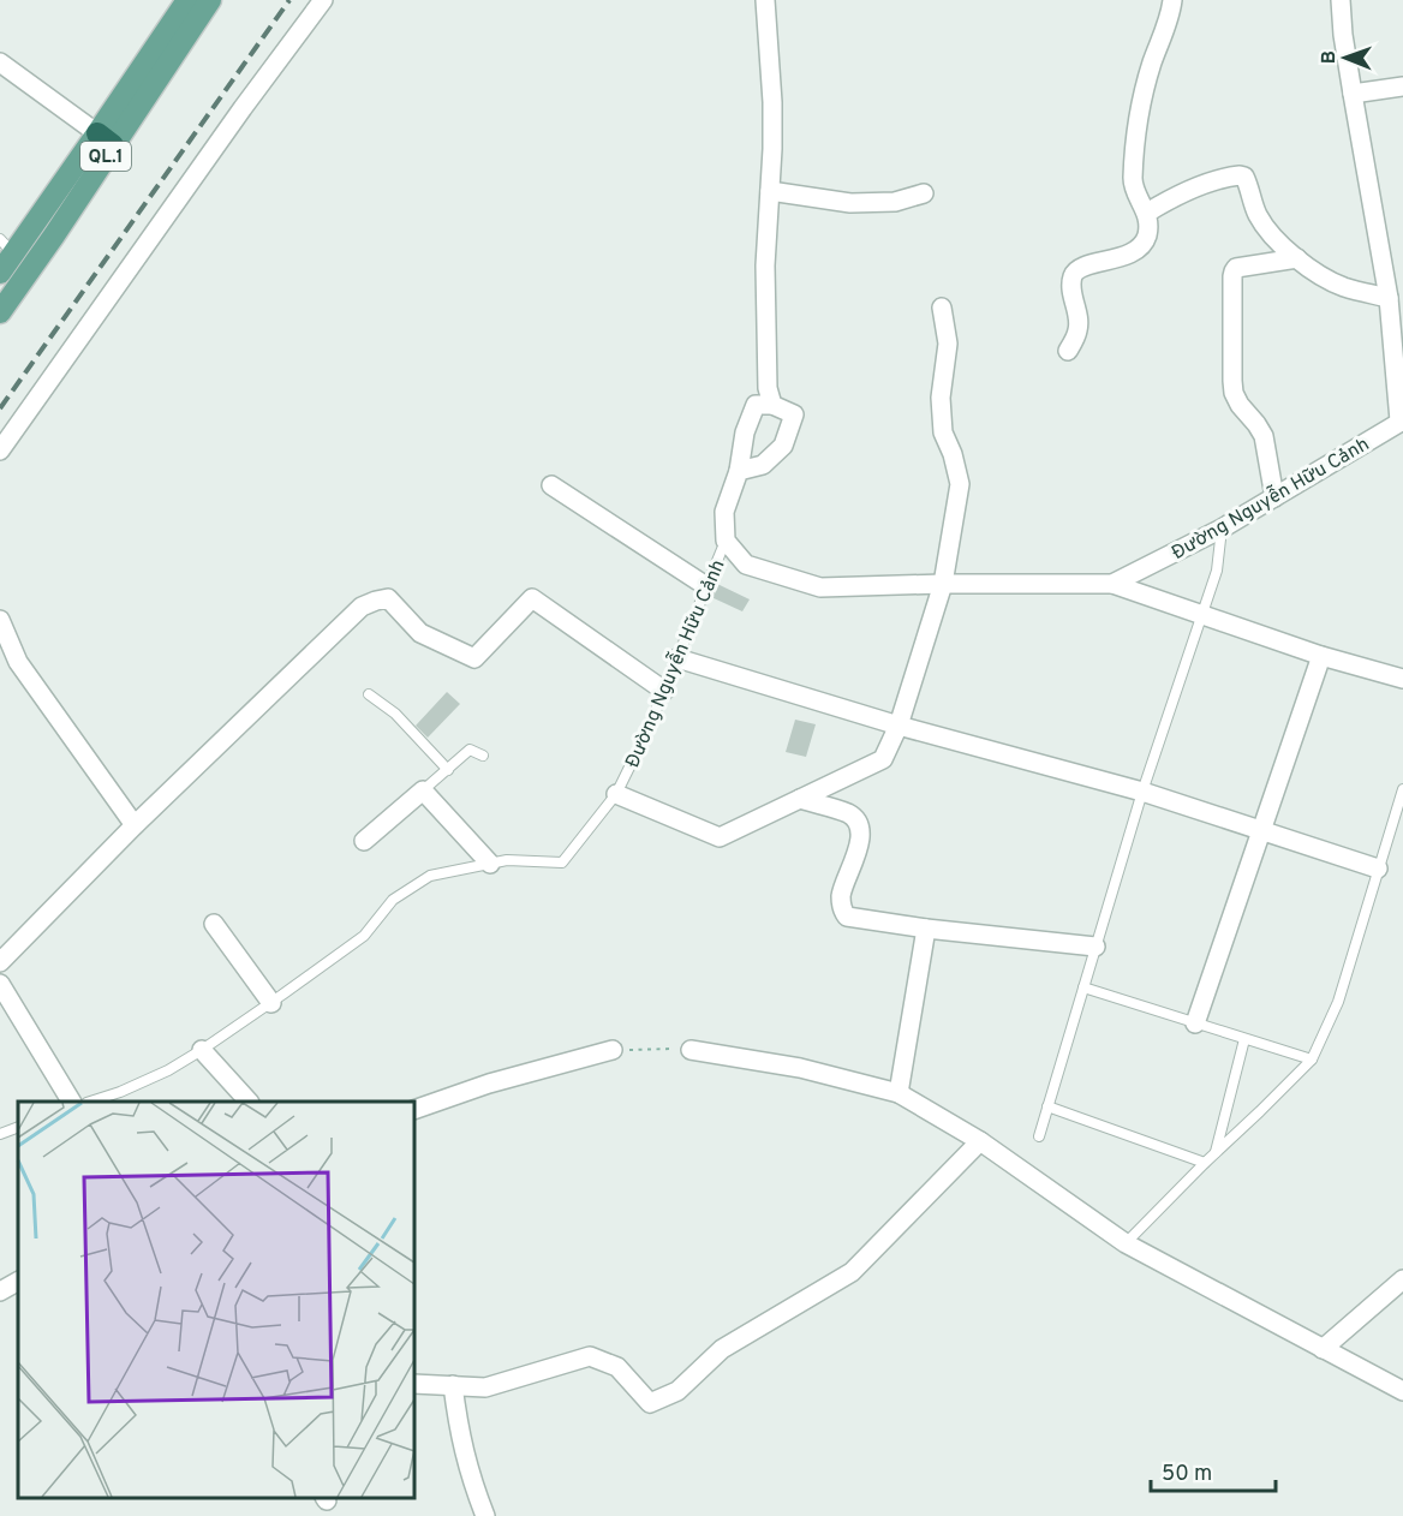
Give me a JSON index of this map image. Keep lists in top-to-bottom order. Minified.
{"streets":{"main road":["QL.1"],"street":["Đường Nguyễn Hữu Cảnh"]},"scale_bar":"50 m","north":"left"}
